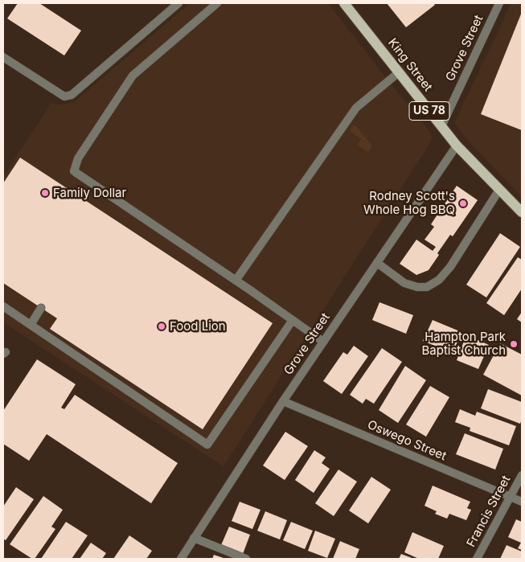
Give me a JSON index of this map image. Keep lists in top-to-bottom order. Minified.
{"streets":{"main road":["King Street","US 78"],"street":["Grove Street","Oswego Street","Francis Street"]},"crossings":[["Grove Street","King Street"],["Grove Street","Oswego Street"],["Oswego Street","Francis Street"]],"places":["Family Dollar","Rodney Scott's Whole Hog BBQ","Food Lion","Hampton Park Baptist Church"]}
